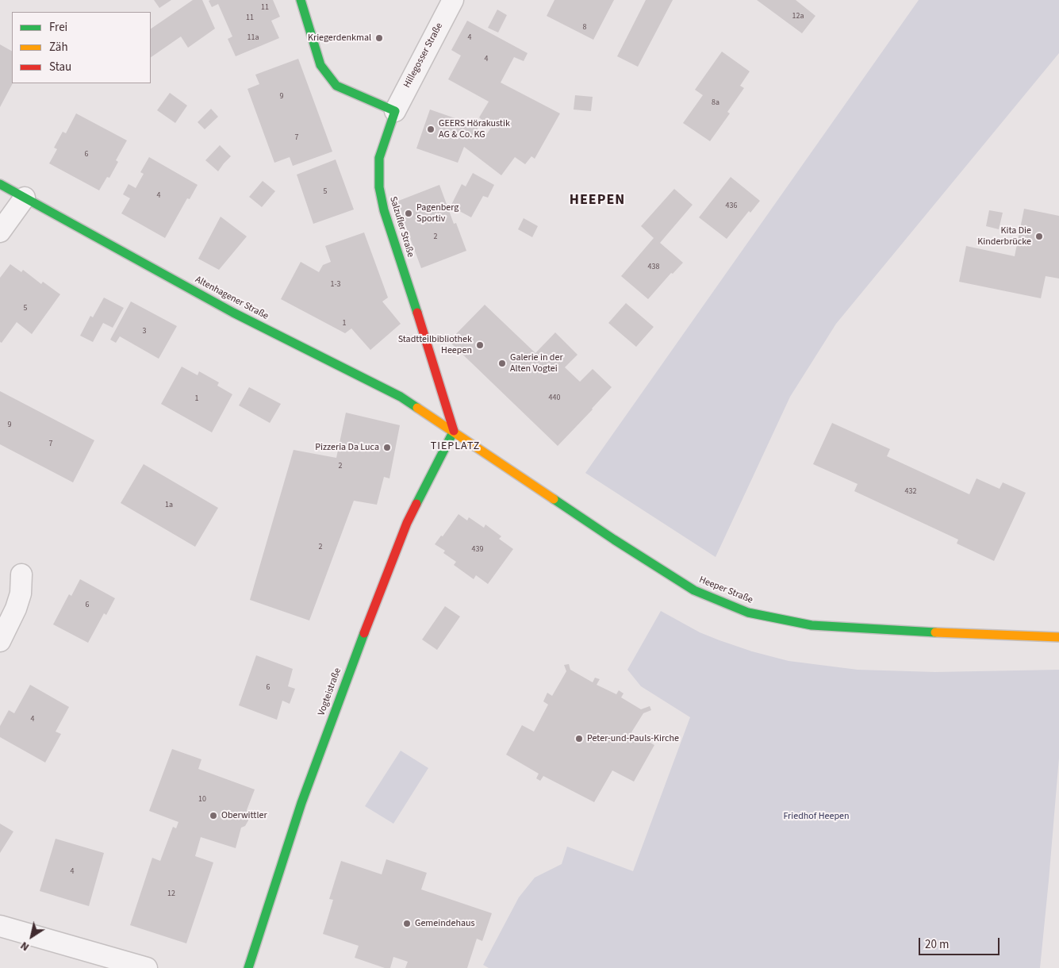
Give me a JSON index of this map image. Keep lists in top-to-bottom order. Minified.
{"streets":{"main road":["Salzufler Straße","Altenhagener Straße","Heeper Straße","Vogteistraße"],"street":["Hillegosser Straße"]},"crossings":[["Hillegosser Straße","Salzufler Straße"],["Salzufler Straße","Altenhagener Straße"],["Salzufler Straße","Heeper Straße"],["Salzufler Straße","Vogteistraße"],["Altenhagener Straße","Heeper Straße"],["Altenhagener Straße","Vogteistraße"],["Heeper Straße","Vogteistraße"]],"districts":["HEEPEN","TIEPLATZ"],"parks":["Friedhof Heepen"],"places":["Kriegerdenkmal","GEERS Hörakustik AG & Co. KG","Pagenberg Sportiv","Kita Die Kinderbrücke","Stadtteilbibliothek Heepen","Galerie in der Alten Vogtei","Pizzeria Da Luca","Peter-und-Pauls-Kirche","Oberwittler","Gemeindehaus"],"house_numbers":["11","12a","11","8","11a","4","4","9","8a","7","6","5","4","436","2","438","1-3","5","1","3","440","1","9","7","2","432","1a","2","439","6","6","4","10","4","12"],"legend":["Frei","Zäh","Stau"],"scale_bar":"20 m","north":"bottom left"}
